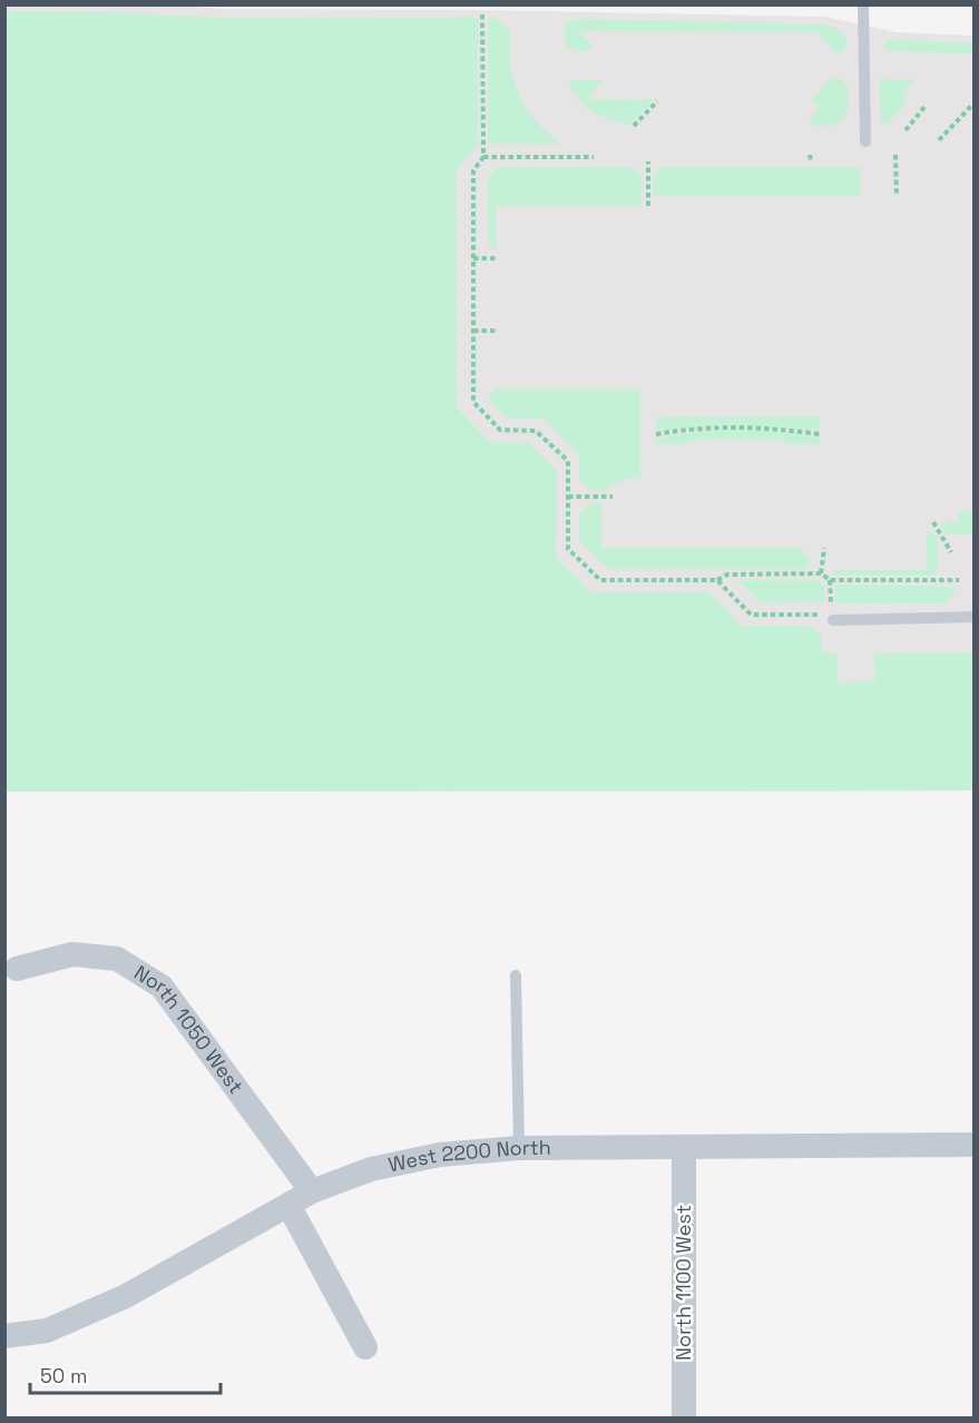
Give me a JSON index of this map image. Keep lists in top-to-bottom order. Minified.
{"streets":{"street":["North 1050 West","West 2200 North","North 1100 West"]},"crossings":[["North 1050 West","West 2200 North"],["West 2200 North","North 1100 West"]],"scale_bar":"50 m"}
